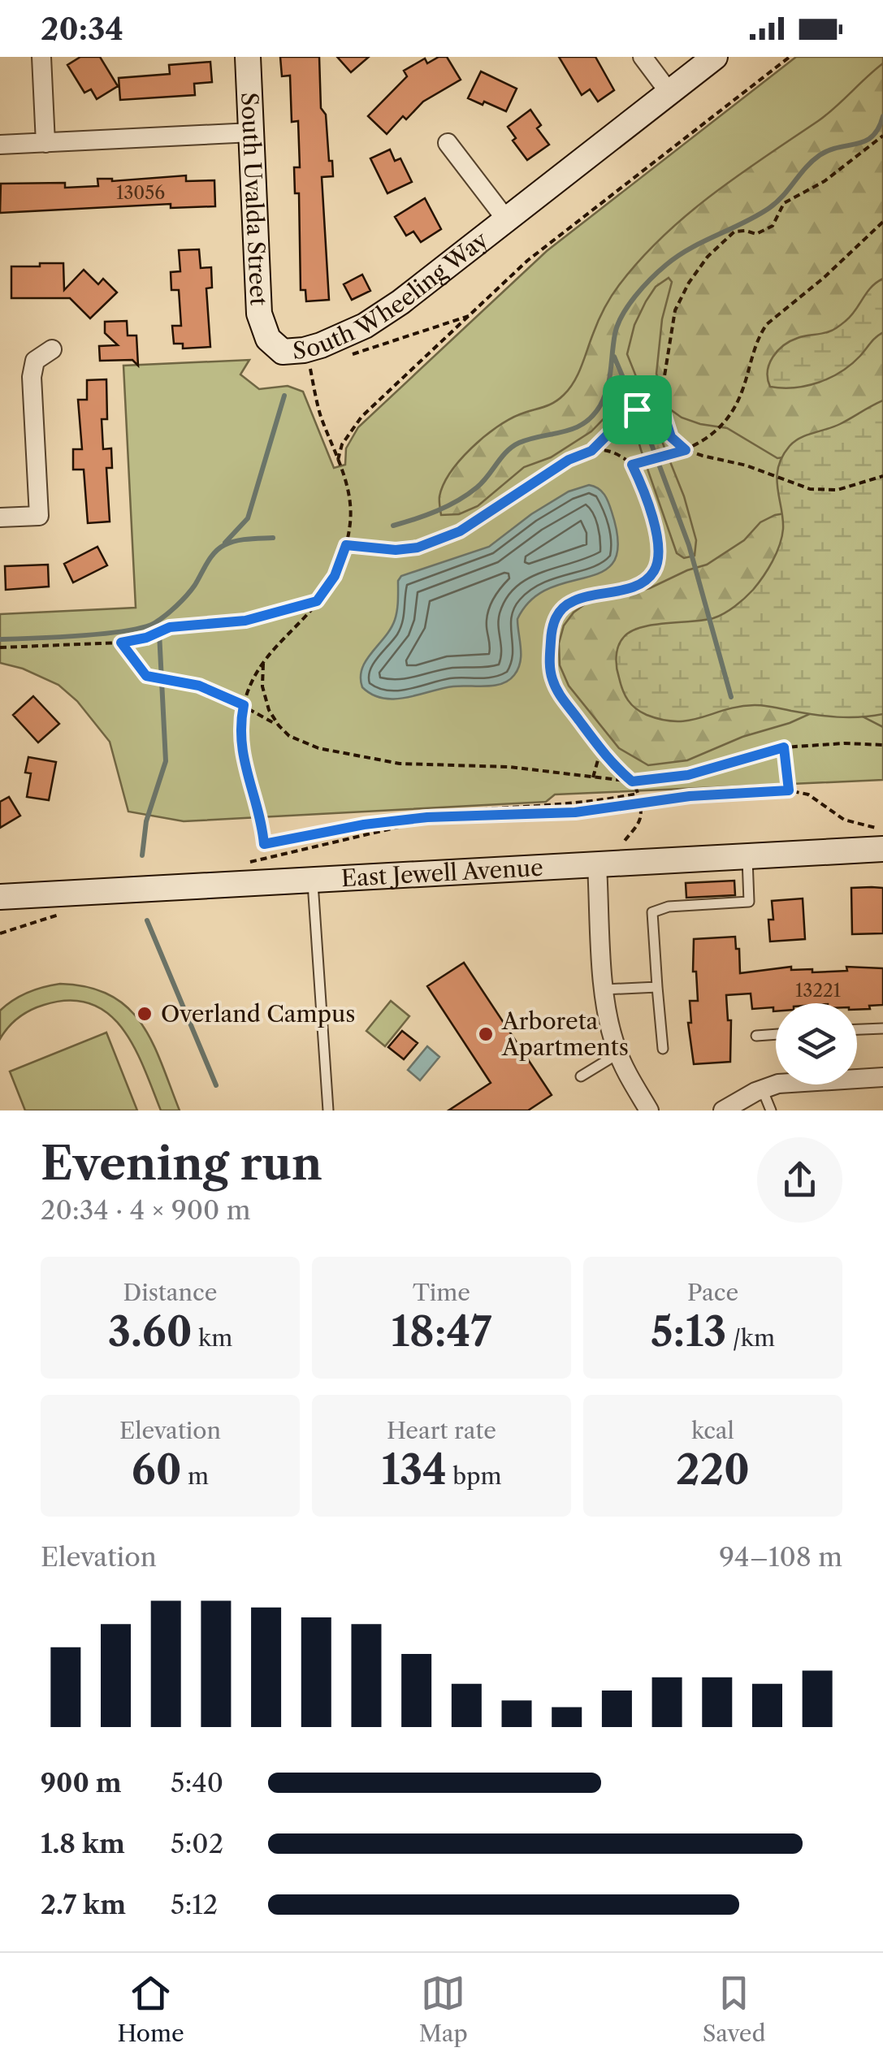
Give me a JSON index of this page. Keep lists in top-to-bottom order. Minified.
{"streets":{"street":["South Uvalda Street","South Wheeling Way","East Jewell Avenue"]},"crossings":[["South Uvalda Street","South Wheeling Way"]],"places":["Overland Campus","Arboreta Apartments"],"house_numbers":["13056","13221"],"page":{"status":"20:34","heading":["Evening run","20:34 · 4 × 900 m"],"stats":[["Distance","3.60 km"],["Time","18:47"],["Pace","5:13 /km"],["Elevation","60 m"],["Heart rate","134 bpm"],["kcal","220"]],"chart":["Elevation","94–108 m"],"list":[{"name":"900 m","note":"5:40"},{"name":"1.8 km","note":"5:02"},{"name":"2.7 km","note":"5:12"}],"tabs":["Home","Map","Saved"]}}
